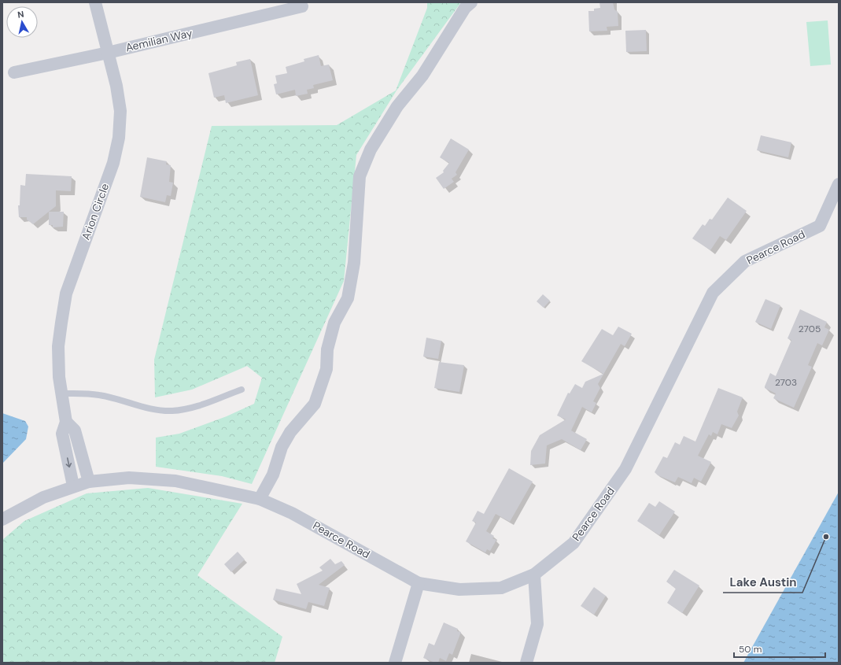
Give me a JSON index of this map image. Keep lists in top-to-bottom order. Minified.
{"streets":{"street":["Aemilian Way","Arion Circle","Pearce Road"]},"crossings":[["Aemilian Way","Arion Circle"],["Arion Circle","Pearce Road"]],"places":["Lake Austin"],"house_numbers":["2705","2703"],"scale_bar":"50 m","north":"top"}
